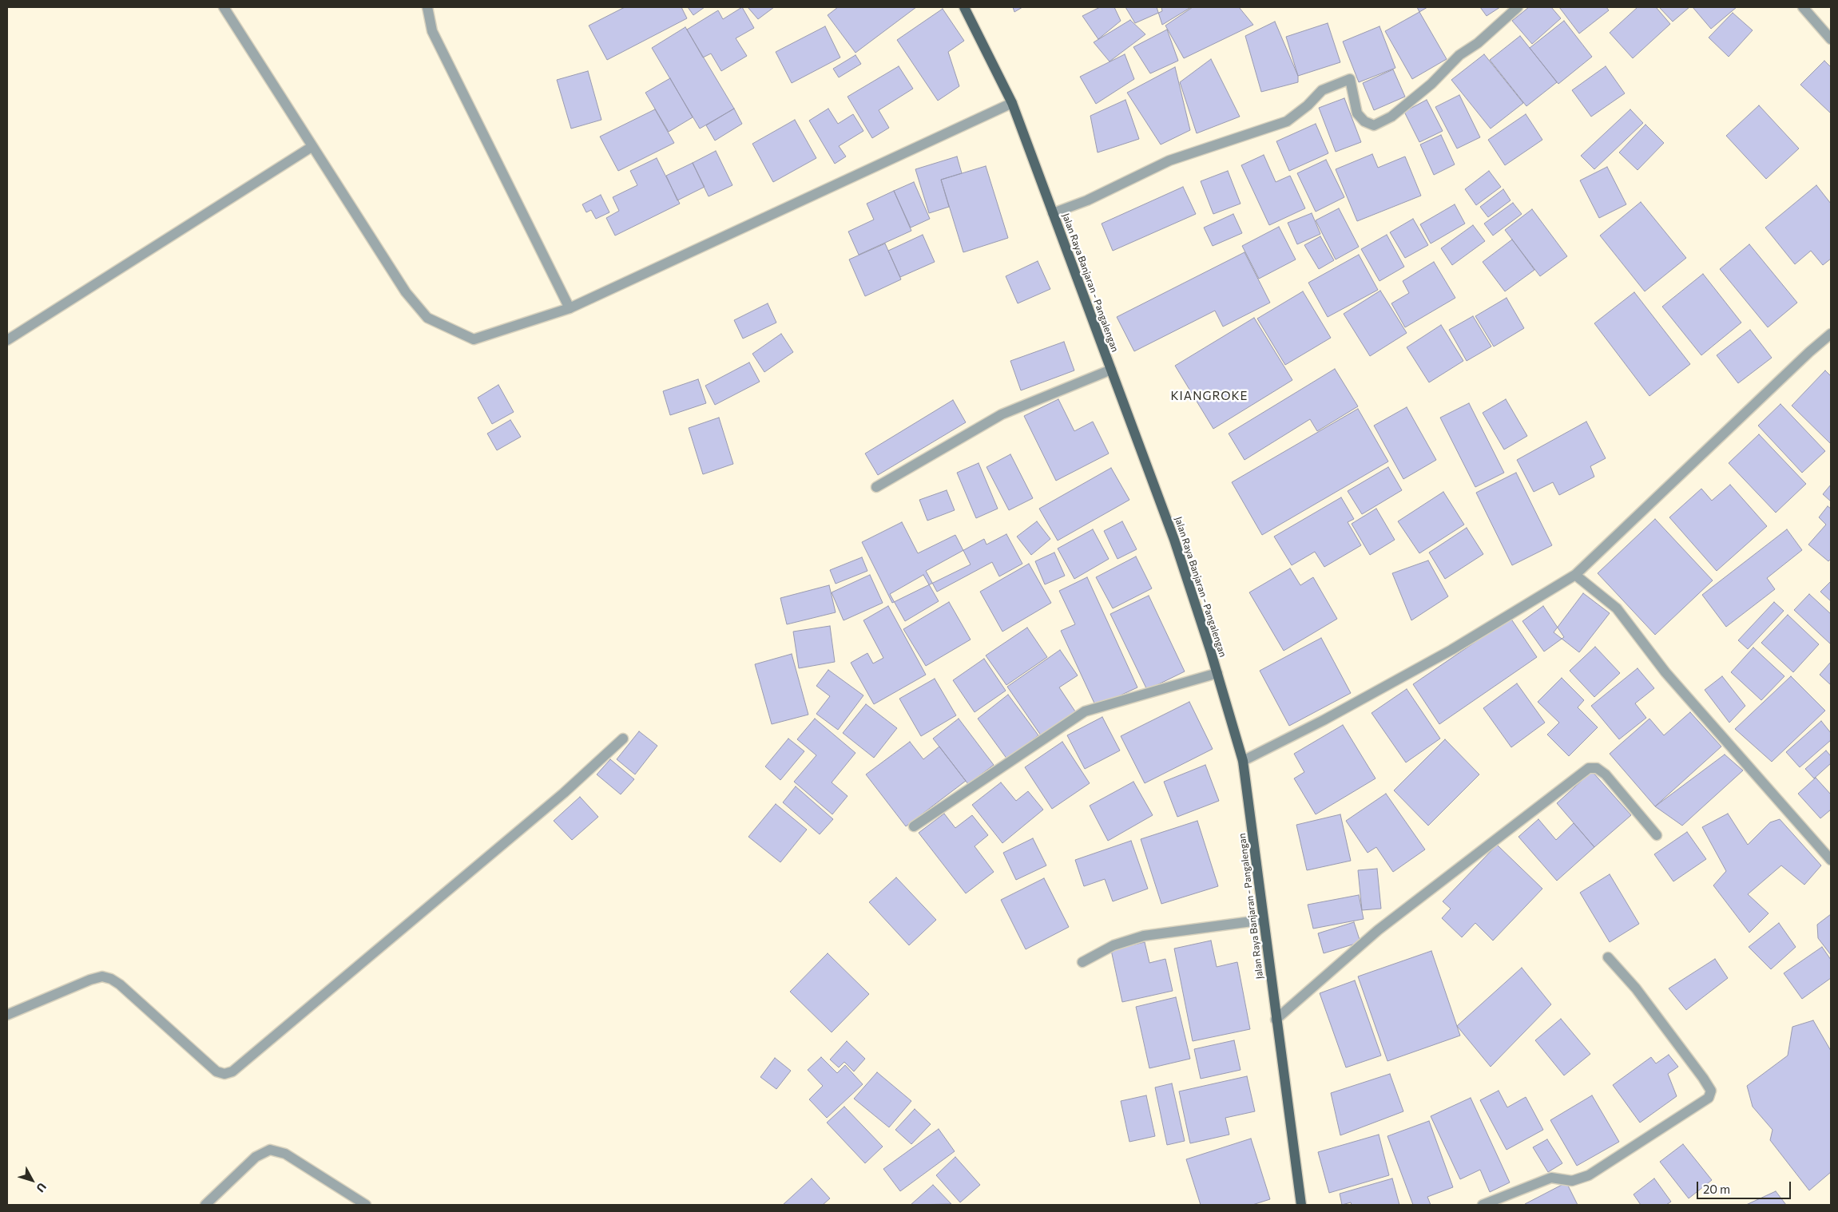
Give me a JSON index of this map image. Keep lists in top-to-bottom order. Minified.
{"streets":{"main road":["Jalan Raya Banjaran - Pangalengan"]},"districts":["KIANGROKE"],"scale_bar":"20 m","north":"bottom right"}
